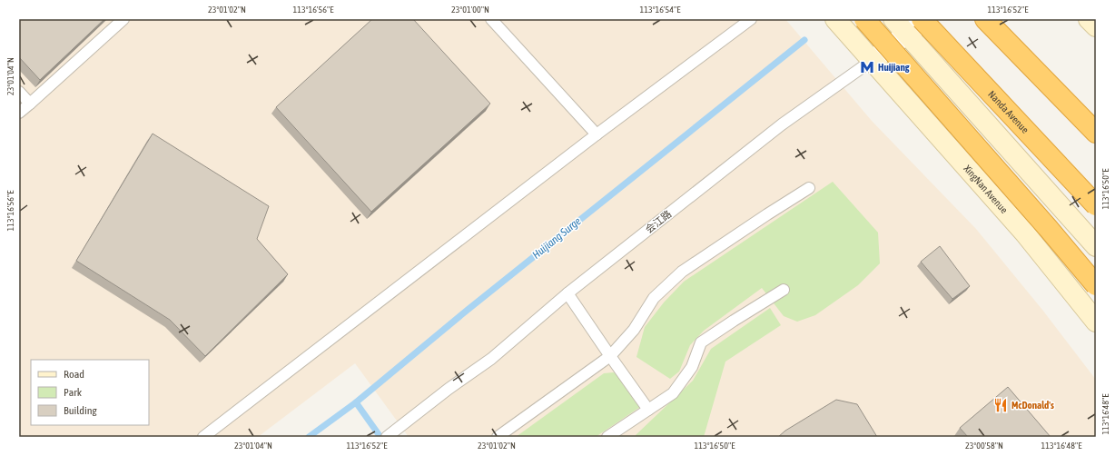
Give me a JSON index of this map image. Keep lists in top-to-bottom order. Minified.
{"streets":{"highway":["Nanda Avenue"],"main road":["XingNan Avenue"],"lane":["会江路"]},"crossings":[["XingNan Avenue","会江路"]],"water":["Huijiang Surge"],"places":{"metro station":["Huijiang"],"restaurant":["McDonald's"]},"legend":["Road","Park","Building"],"coordinates":["23°01'02\"N","113°16'56\"E","23°01'00\"N","113°16'54\"E","113°16'52\"E","23°01'04\"N","113°16'50\"E","113°16'48\"E","23°00'58\"N"]}
